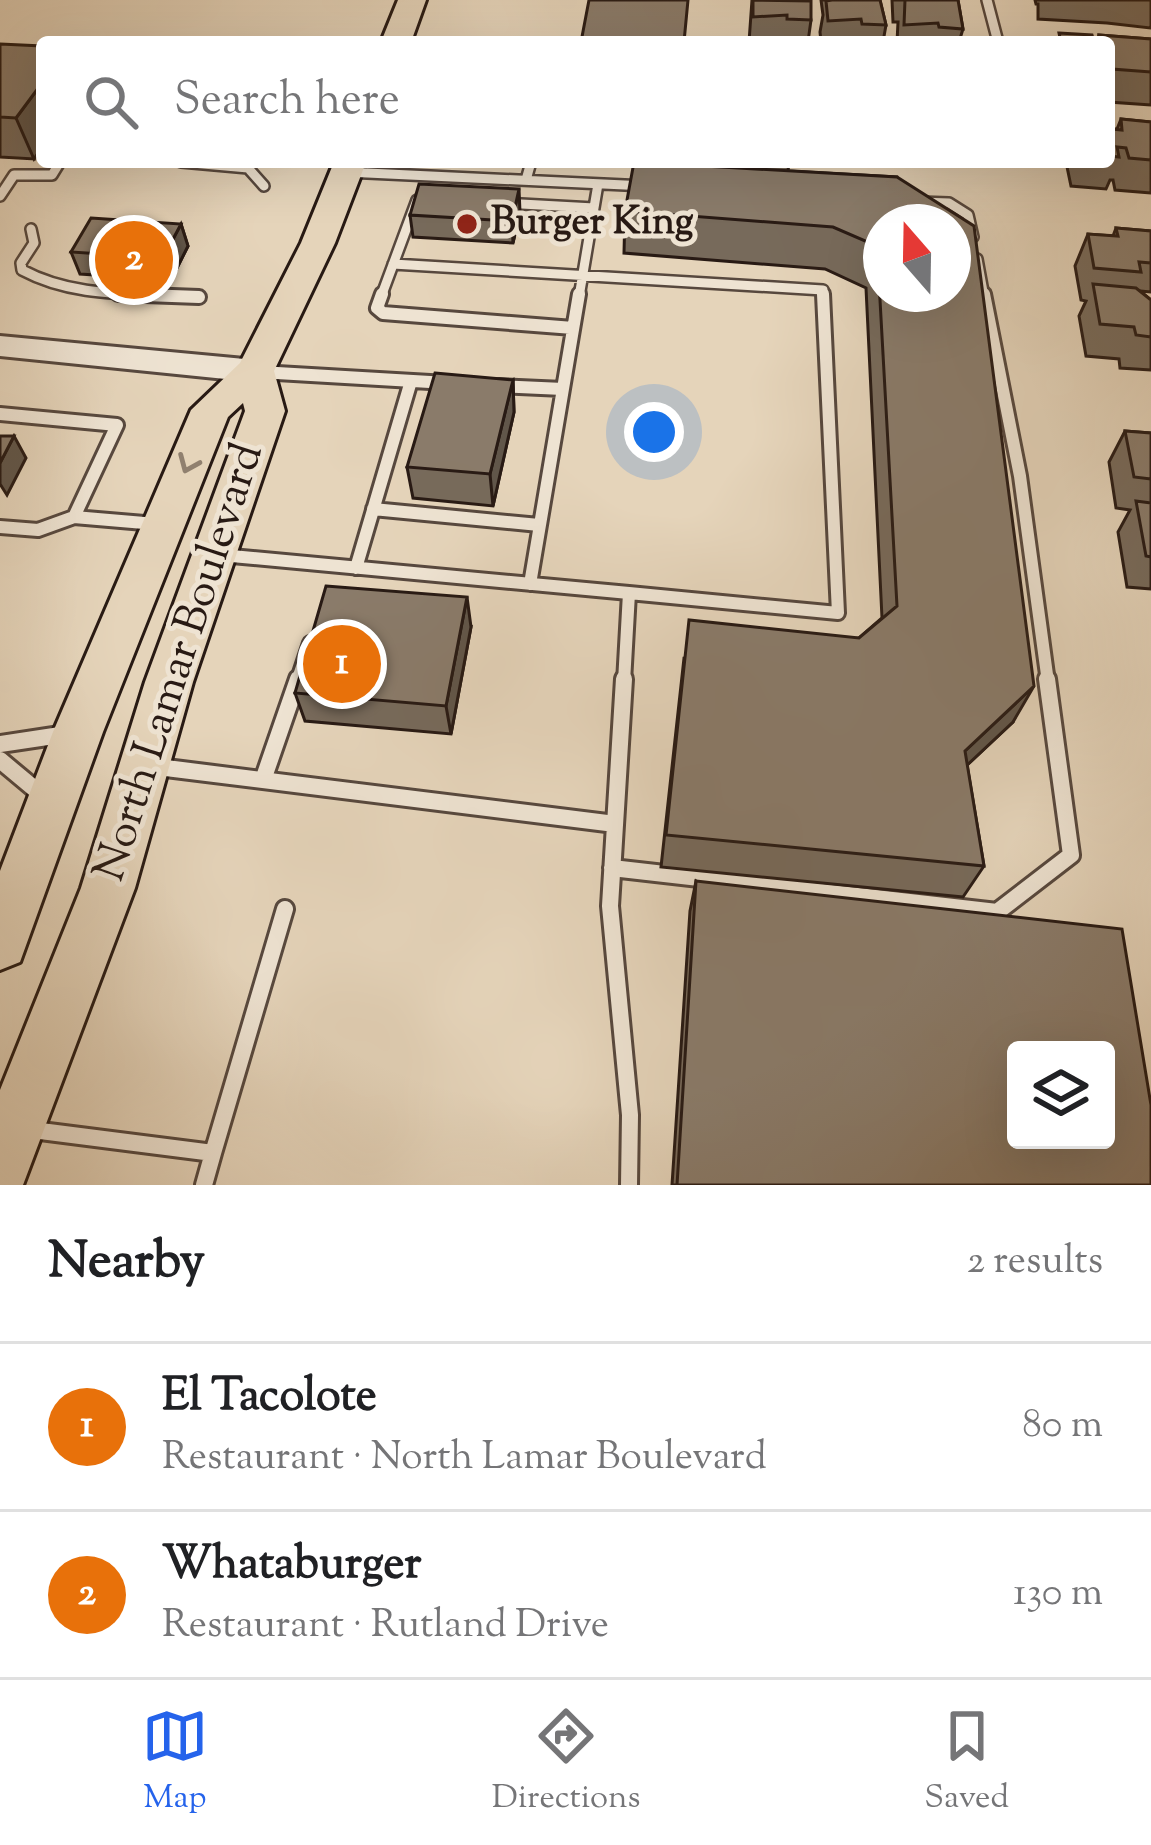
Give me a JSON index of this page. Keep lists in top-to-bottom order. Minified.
{"streets":{"main road":["North Lamar Boulevard"]},"places":["Burger King"],"north":"top","page":{"search":"Search here","pins":["2","1"],"heading":["Nearby","2 results"],"list":[{"mark":"1","name":"El Tacolote","note":"Restaurant · North Lamar Boulevard","value":"80 m"},{"mark":"2","name":"Whataburger","note":"Restaurant · Rutland Drive","value":"130 m"}],"nav":["Map","Directions","Saved"]}}
